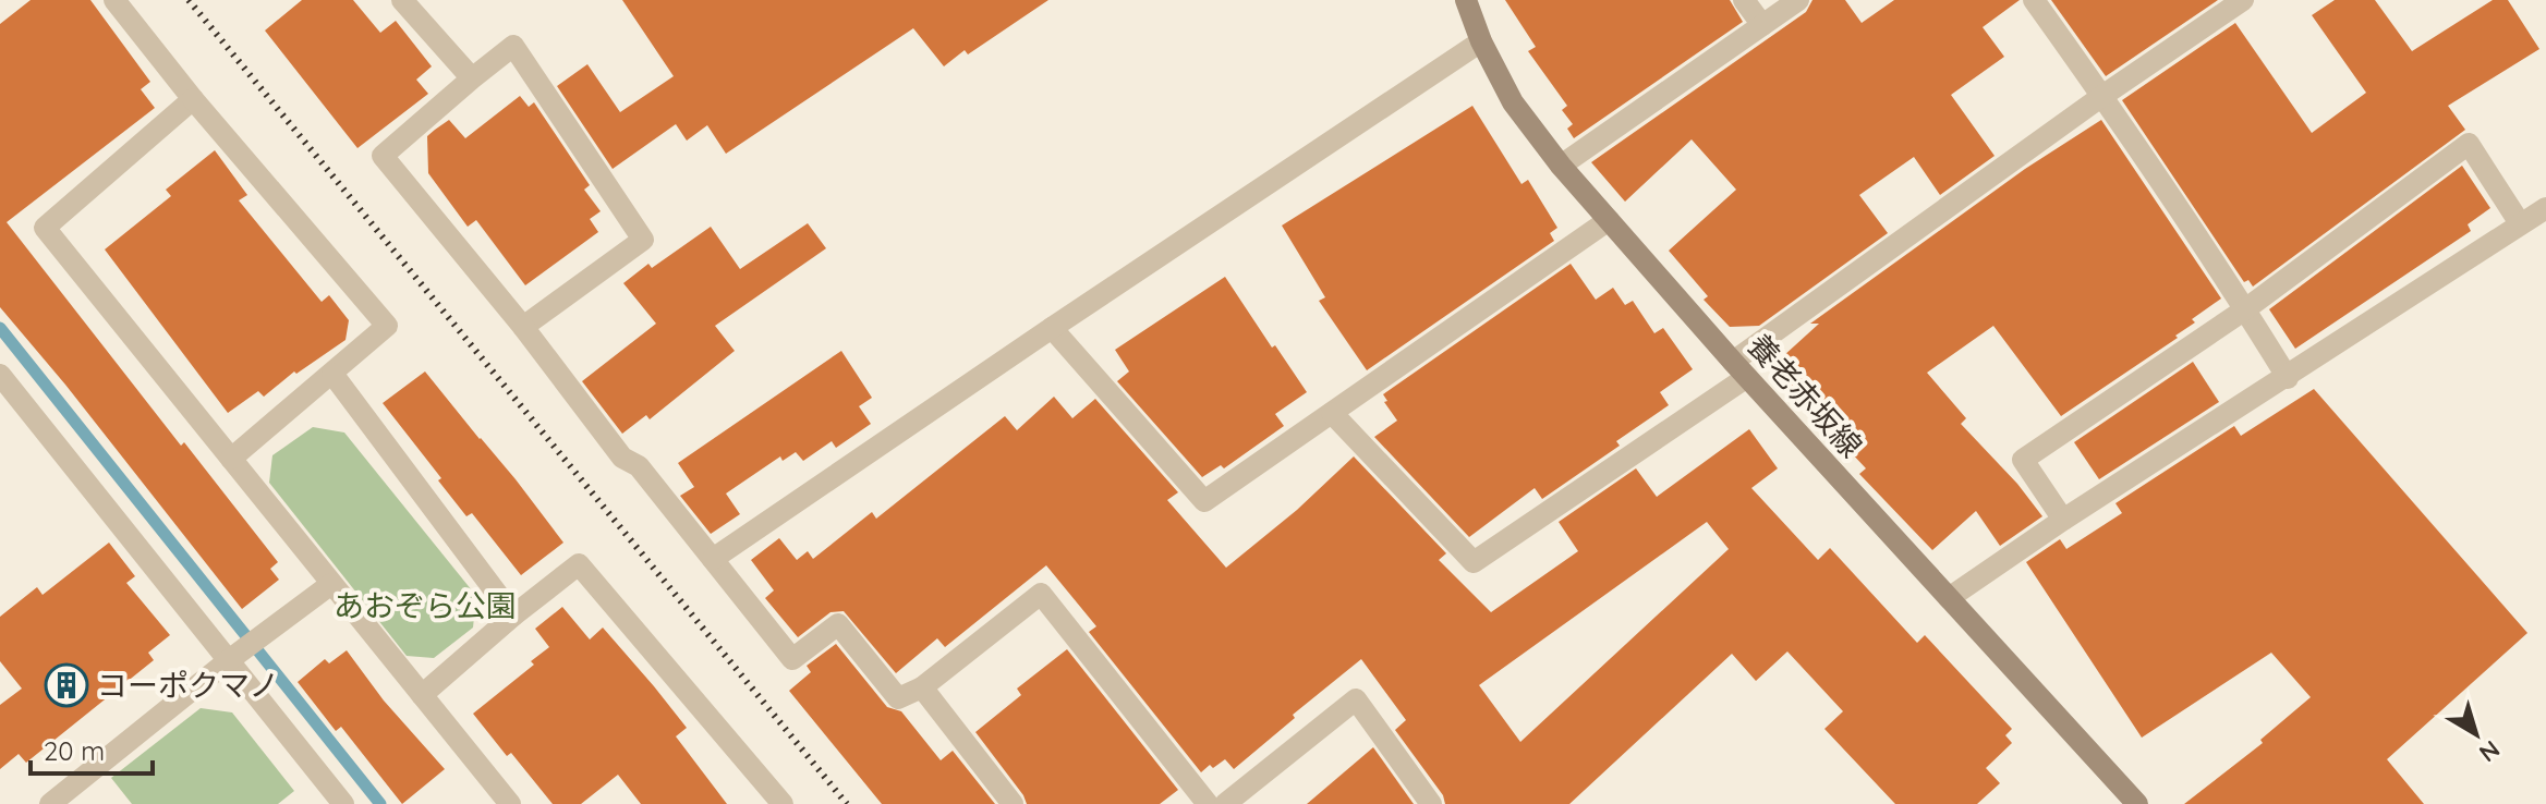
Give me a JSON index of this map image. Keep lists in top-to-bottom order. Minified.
{"streets":{"main road":["養老赤坂線"]},"parks":["あおぞら公園"],"places":{"building":["コーポクマノ"]},"scale_bar":"20 m","north":"bottom right"}
